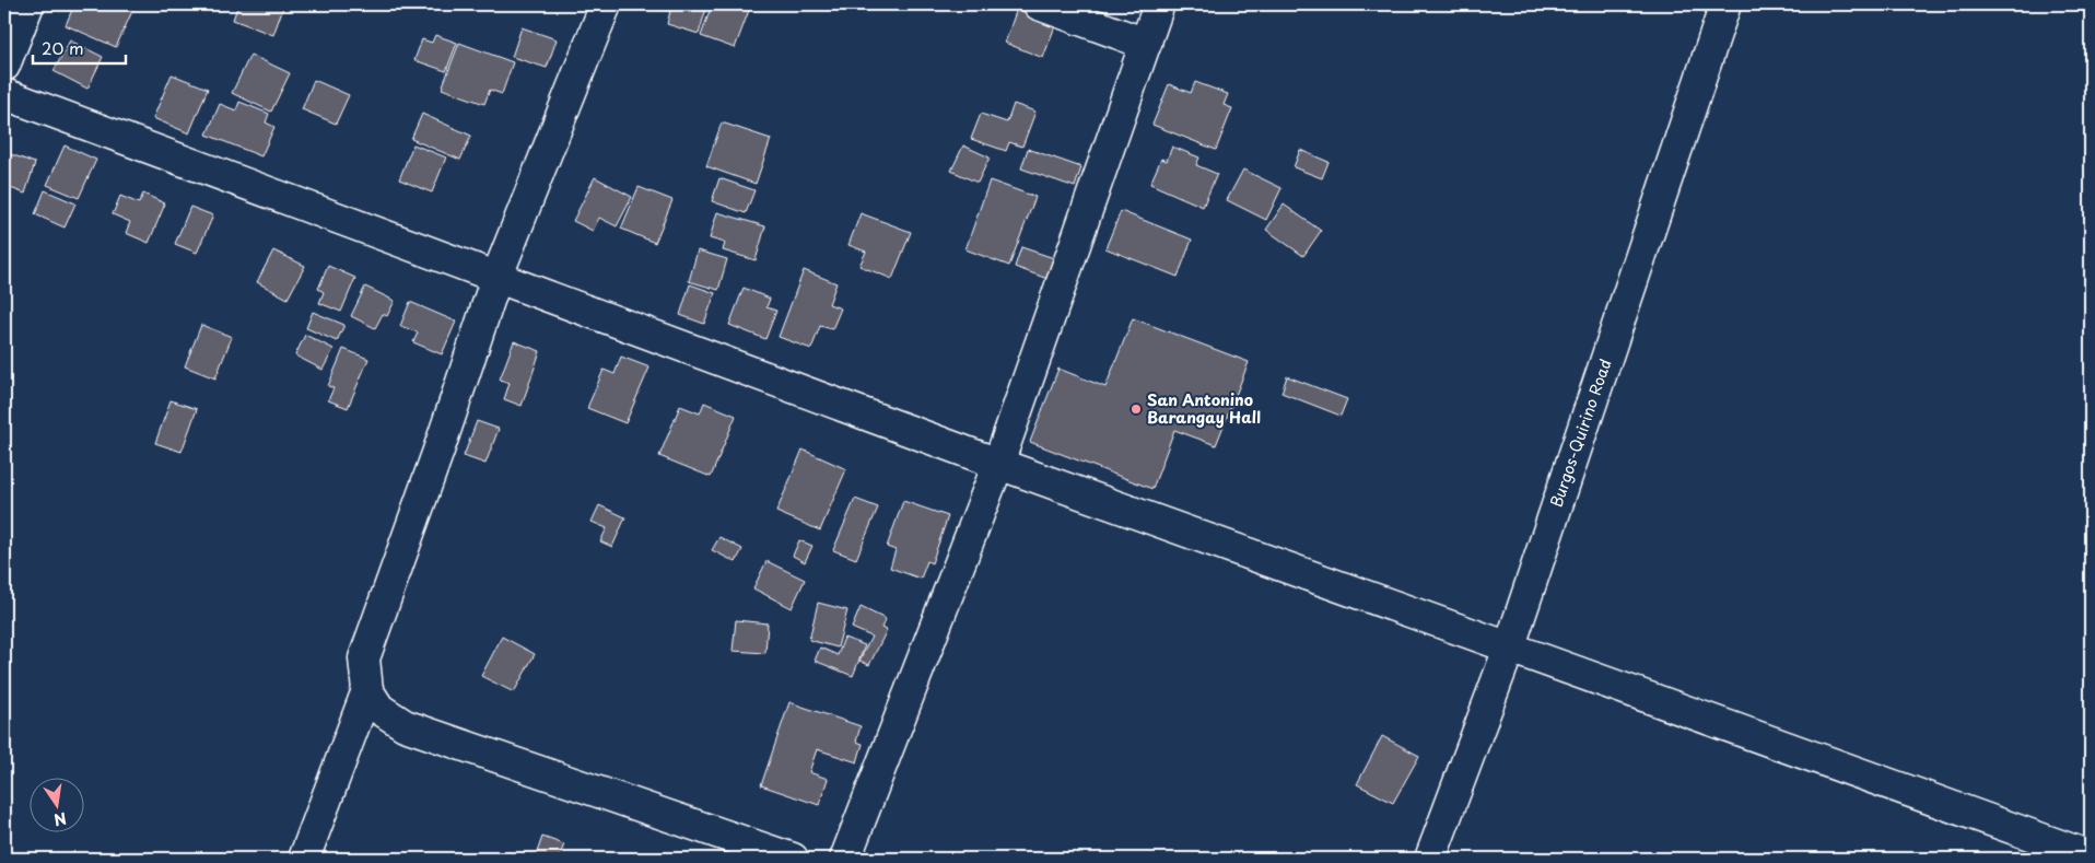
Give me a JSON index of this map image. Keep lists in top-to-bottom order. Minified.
{"streets":{"street":["Burgos-Quirino Road"]},"places":["San Antonino Barangay Hall"],"scale_bar":"20 m","north":"bottom"}
